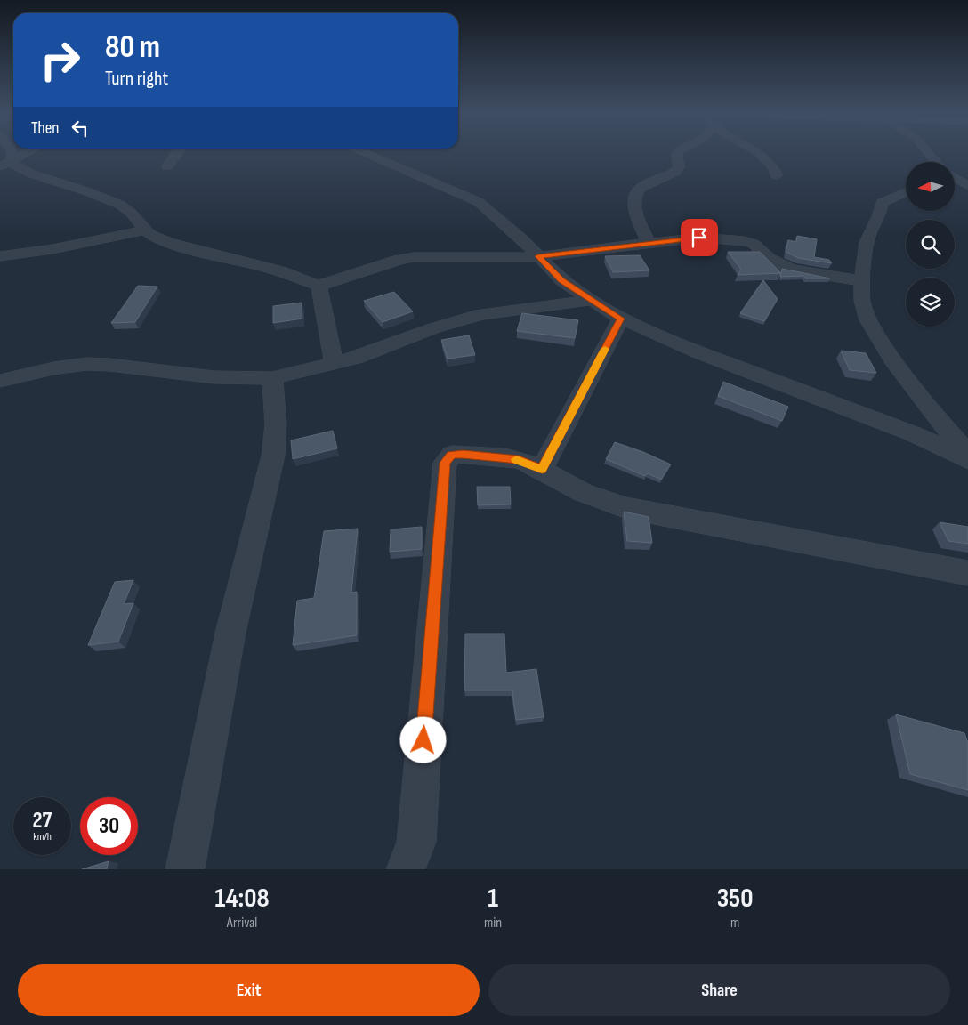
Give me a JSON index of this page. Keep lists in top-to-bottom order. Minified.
{"north":"left","page":{"turn":["80 m","Turn right"],"then":"Then","speed":"27 km/h","limit":"30","eta":["14:08","Arrival","1","min","350","m"],"buttons":["Exit","Share"]}}
